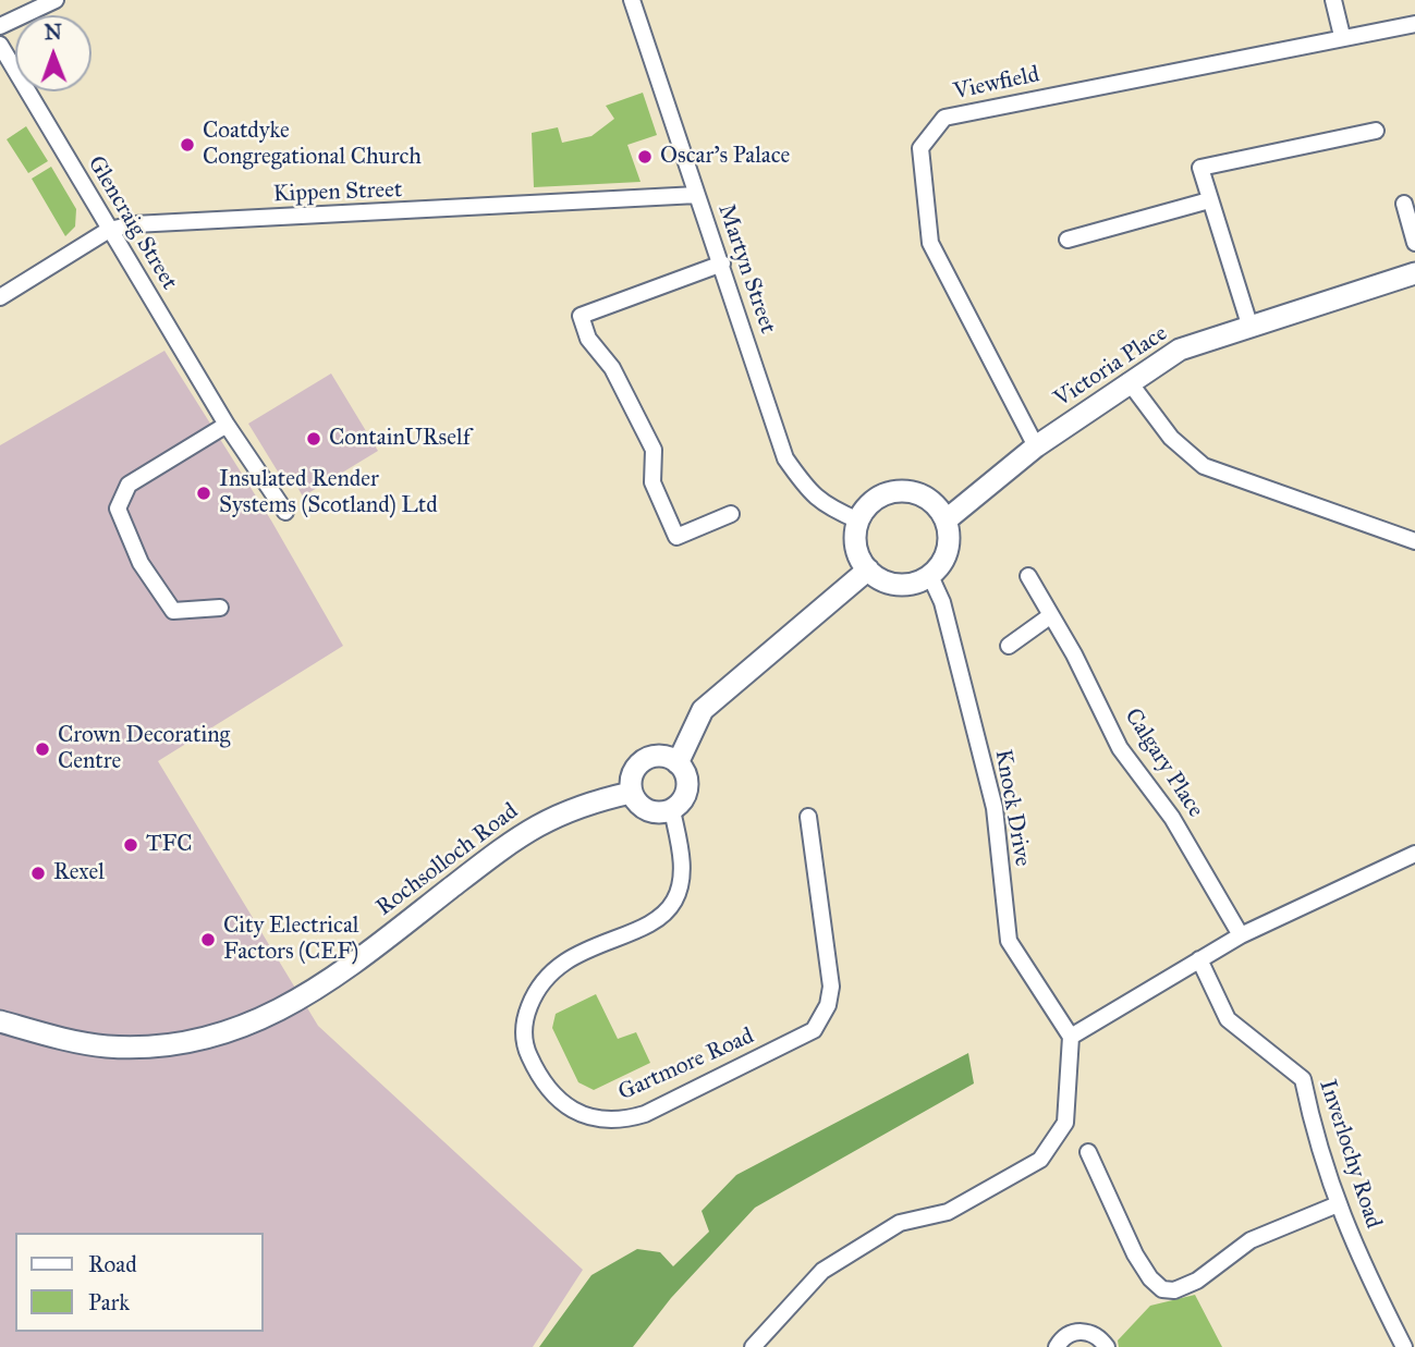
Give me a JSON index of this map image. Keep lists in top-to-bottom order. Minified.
{"streets":{"street":["Viewfield","Kippen Street","Glencraig Street","Martyn Street","Victoria Place","Calgary Place","Knock Drive","Rochsolloch Road","Gartmore Road","Inverlochy Road"]},"crossings":[["Viewfield","Victoria Place"],["Kippen Street","Glencraig Street"],["Kippen Street","Martyn Street"],["Martyn Street","Victoria Place"],["Martyn Street","Knock Drive"],["Victoria Place","Knock Drive"],["Rochsolloch Road","Gartmore Road"]],"places":["Coatdyke Congregational Church","Oscar's Palace","ContainURself","Insulated Render Systems (Scotland) Ltd","Crown Decorating Centre","TFC","Rexel","City Electrical Factors (CEF)"],"legend":["Road","Park"],"north":"top"}
